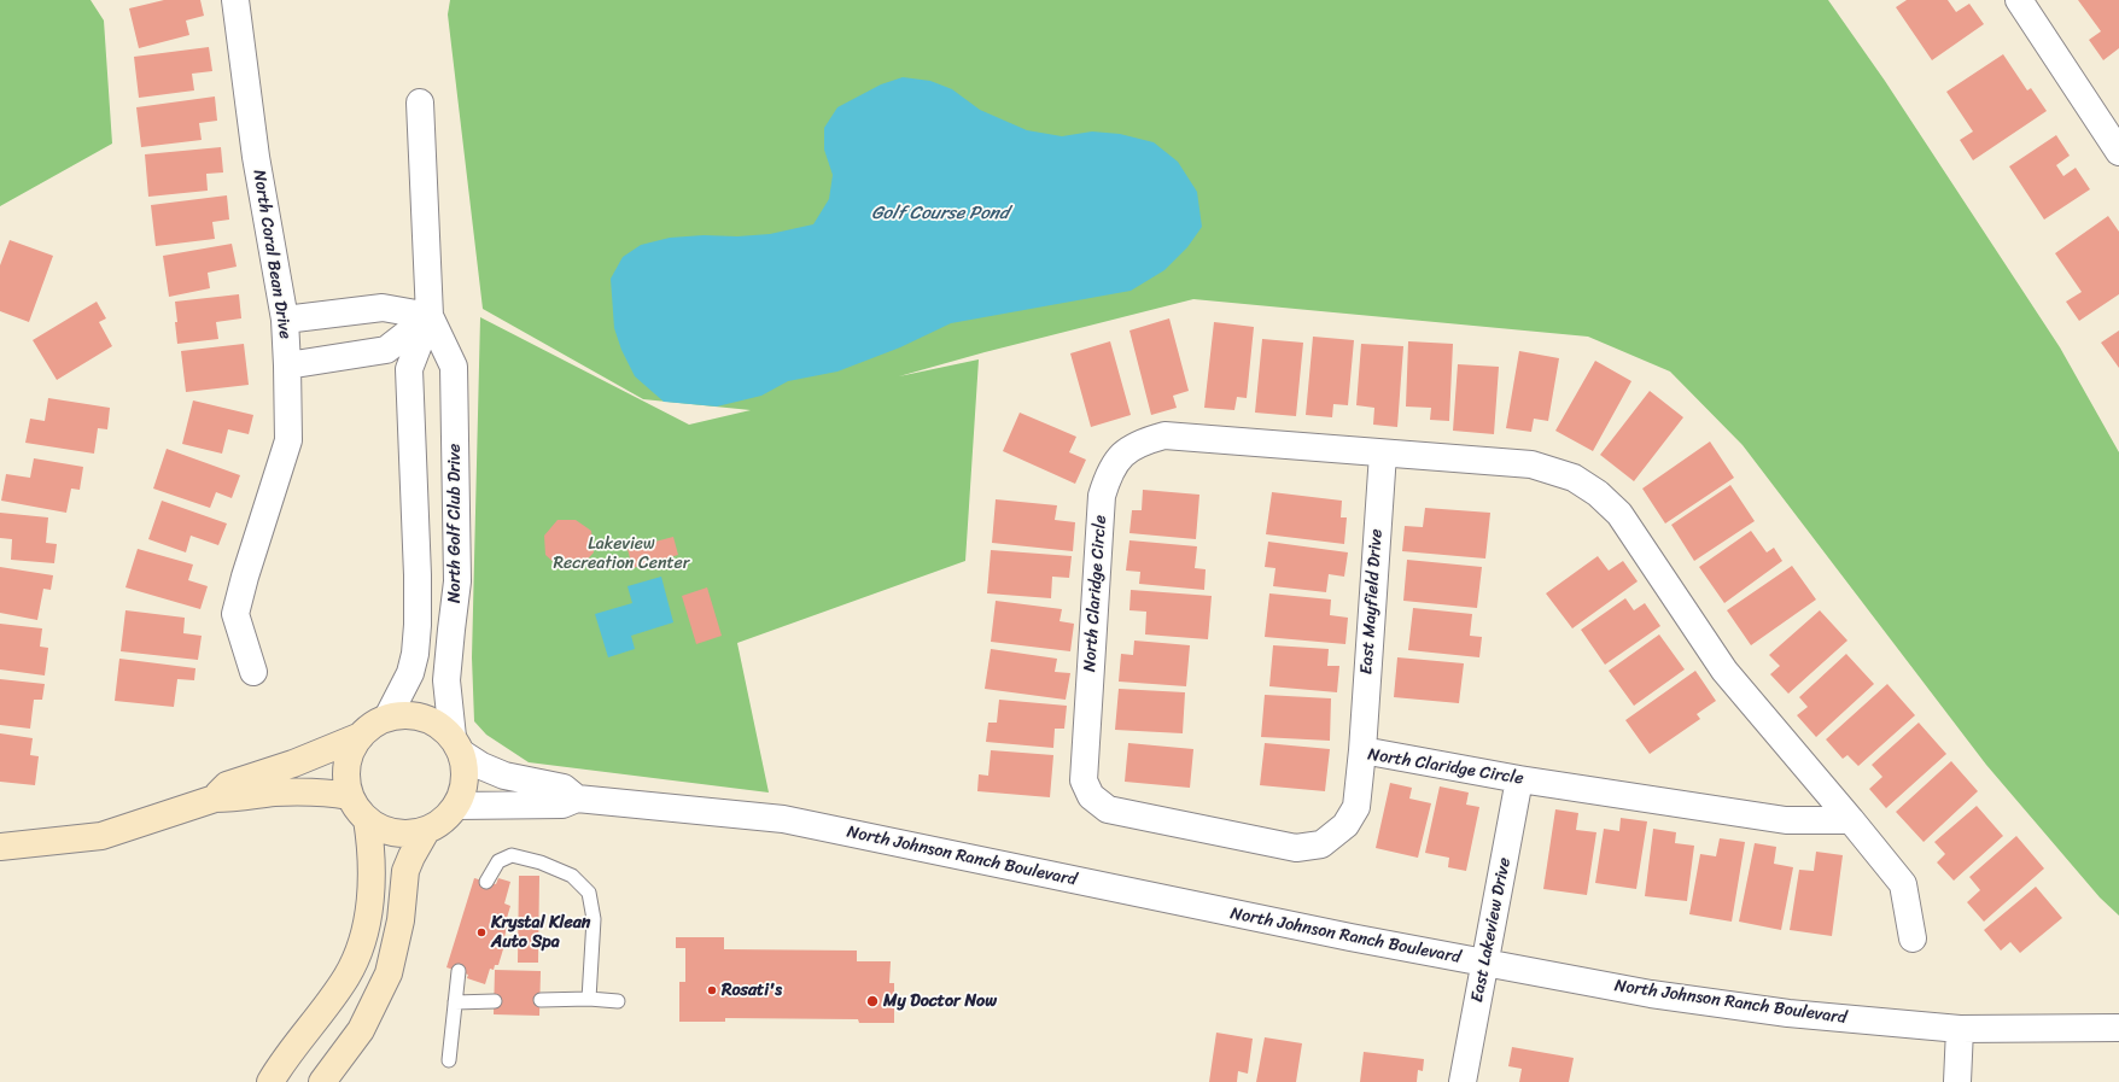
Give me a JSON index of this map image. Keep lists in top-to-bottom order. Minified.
{"streets":{"street":["North Coral Bean Drive","North Golf Club Drive","North Claridge Circle","East Mayfield Drive","North Johnson Ranch Boulevard","East Lakeview Drive"]},"crossings":[["North Golf Club Drive","North Johnson Ranch Boulevard"],["North Claridge Circle","East Mayfield Drive"],["North Claridge Circle","East Lakeview Drive"],["North Johnson Ranch Boulevard","East Lakeview Drive"]],"water":["Golf Course Pond"],"parks":["Lakeview Recreation Center"],"places":["Krystal Klean Auto Spa","Rosati's","My Doctor Now"]}
